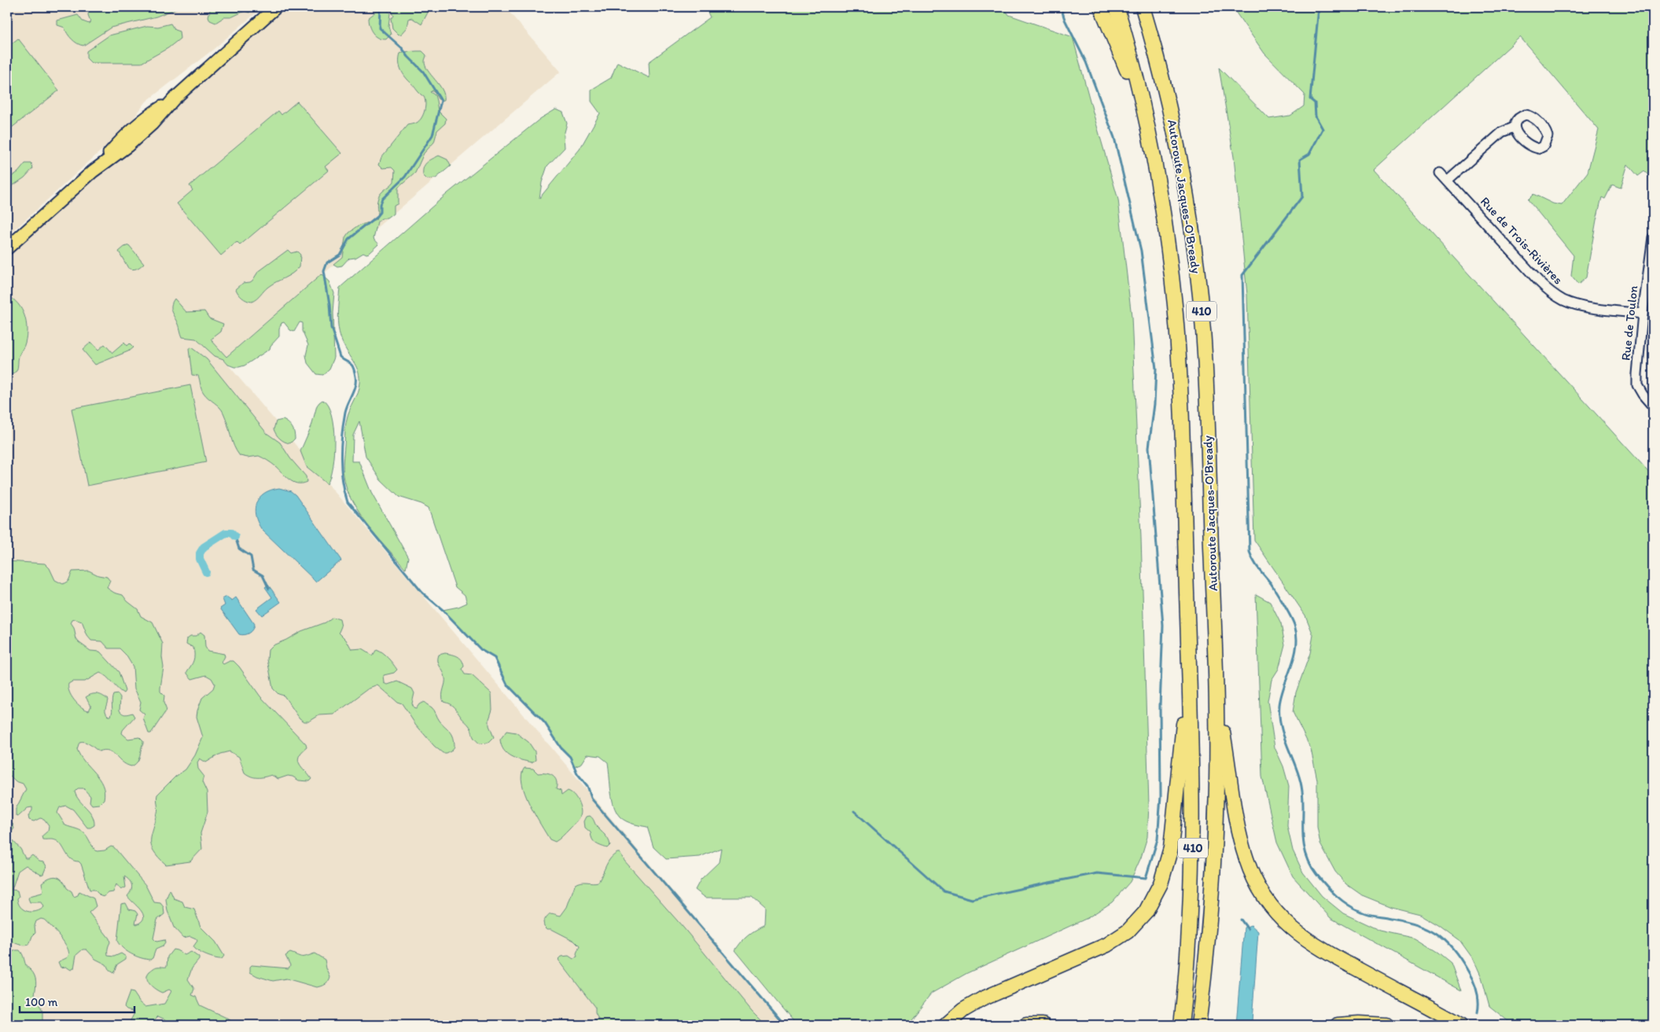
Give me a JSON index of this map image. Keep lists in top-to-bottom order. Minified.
{"streets":{"highway":["Autoroute Jacques-O'Bready","410"],"street":["Rue de Trois-Rivières","Rue de Toulon"]},"crossings":[["Rue de Trois-Rivières","Rue de Toulon"]],"scale_bar":"100 m"}
